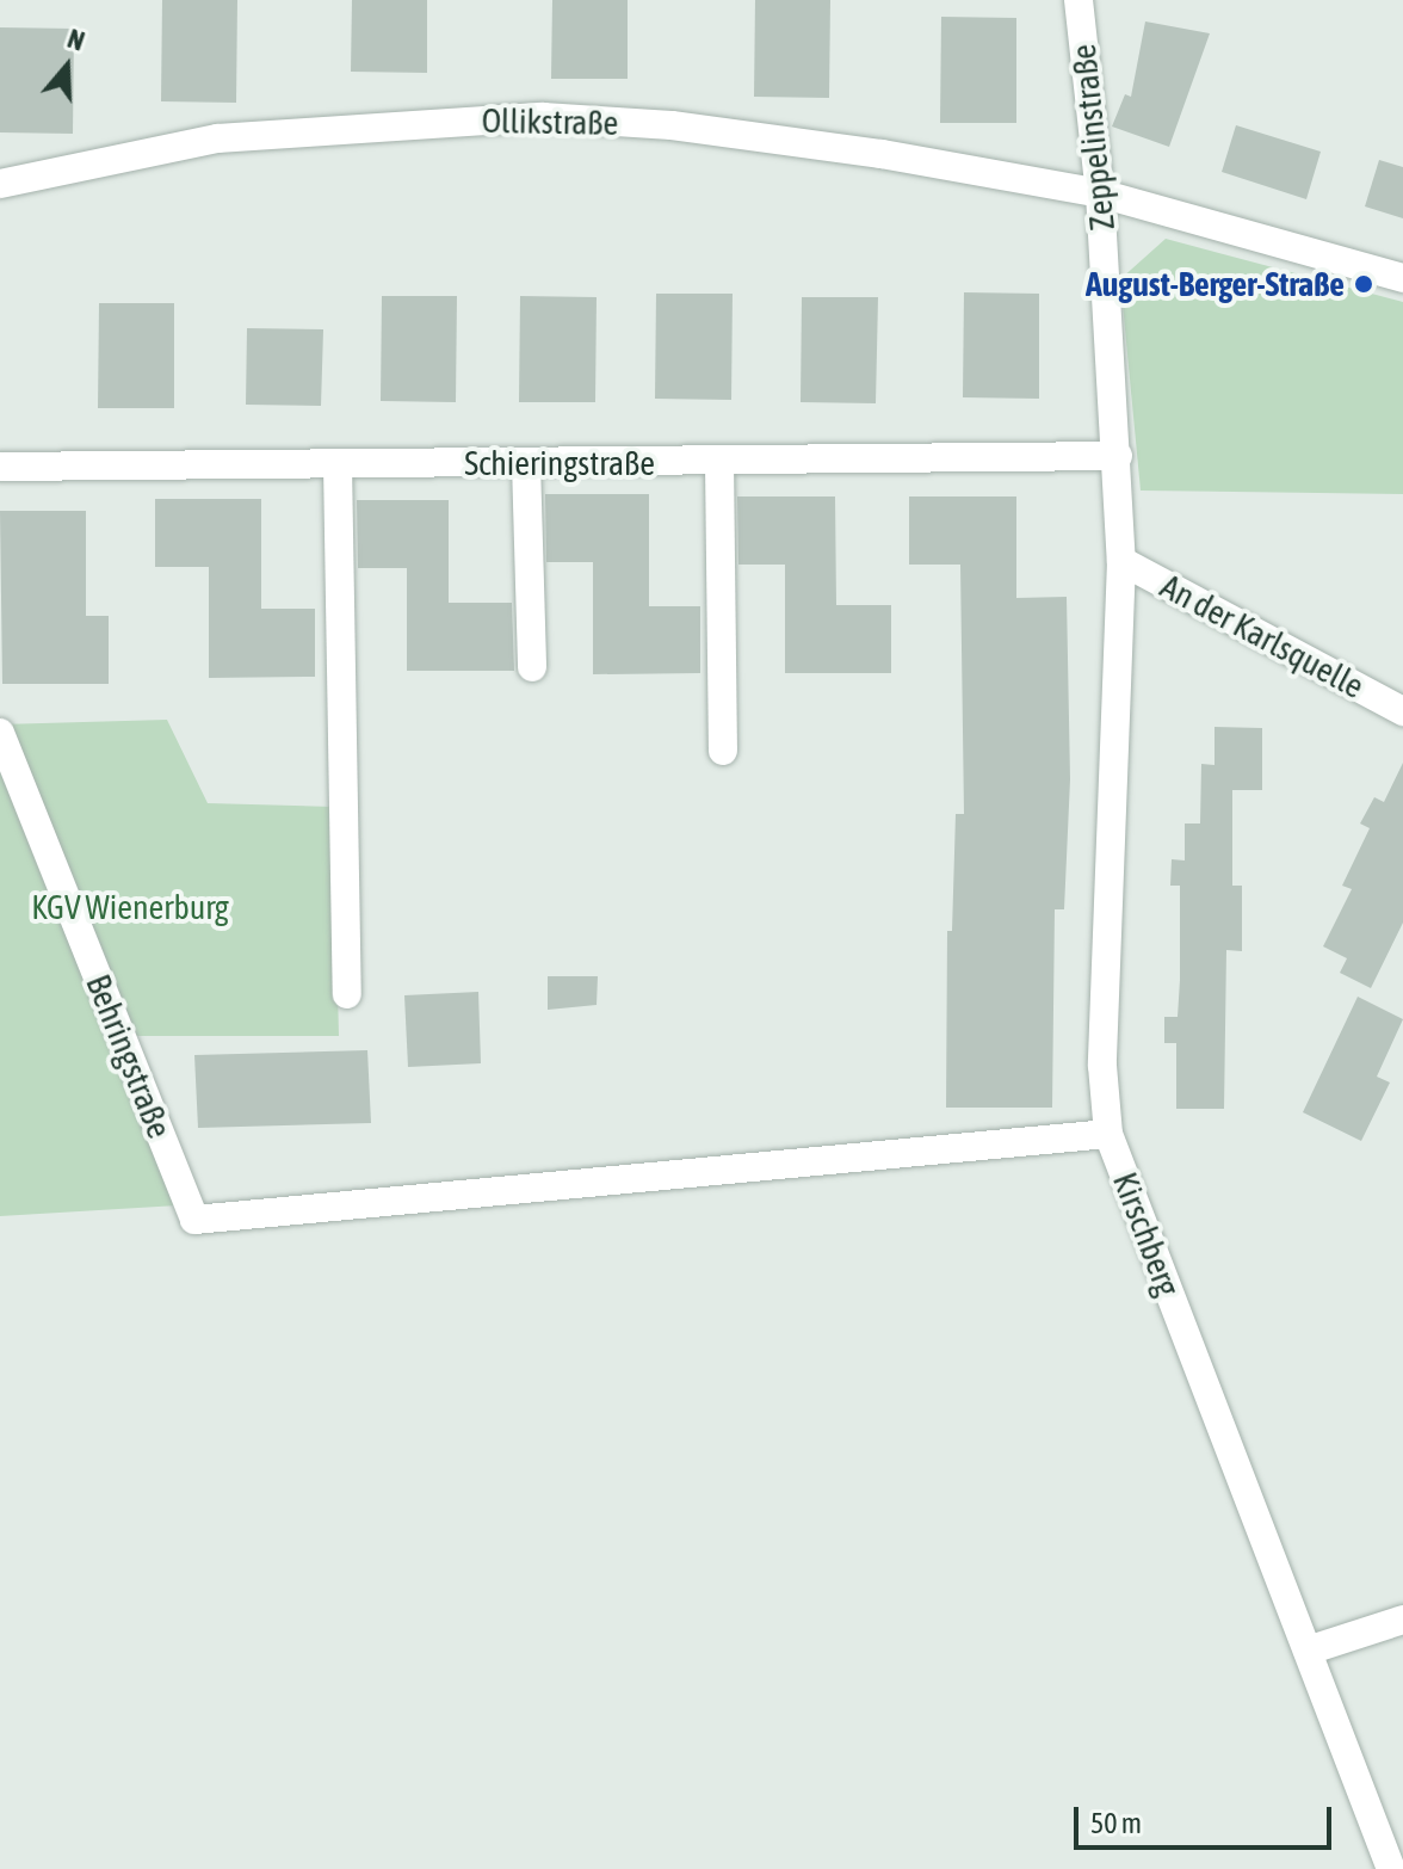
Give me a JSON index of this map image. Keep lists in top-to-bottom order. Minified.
{"streets":{"street":["Ollikstraße","Zeppelinstraße","Schieringstraße","An der Karlsquelle","Behringstraße","Kirschberg"]},"crossings":[["Ollikstraße","Zeppelinstraße"],["Zeppelinstraße","Schieringstraße"],["Zeppelinstraße","An der Karlsquelle"],["Zeppelinstraße","Kirschberg"],["An der Karlsquelle","Kirschberg"],["Behringstraße","Kirschberg"]],"parks":["KGV Wienerburg"],"places":["August-Berger-Straße"],"scale_bar":"50 m","north":"top"}
